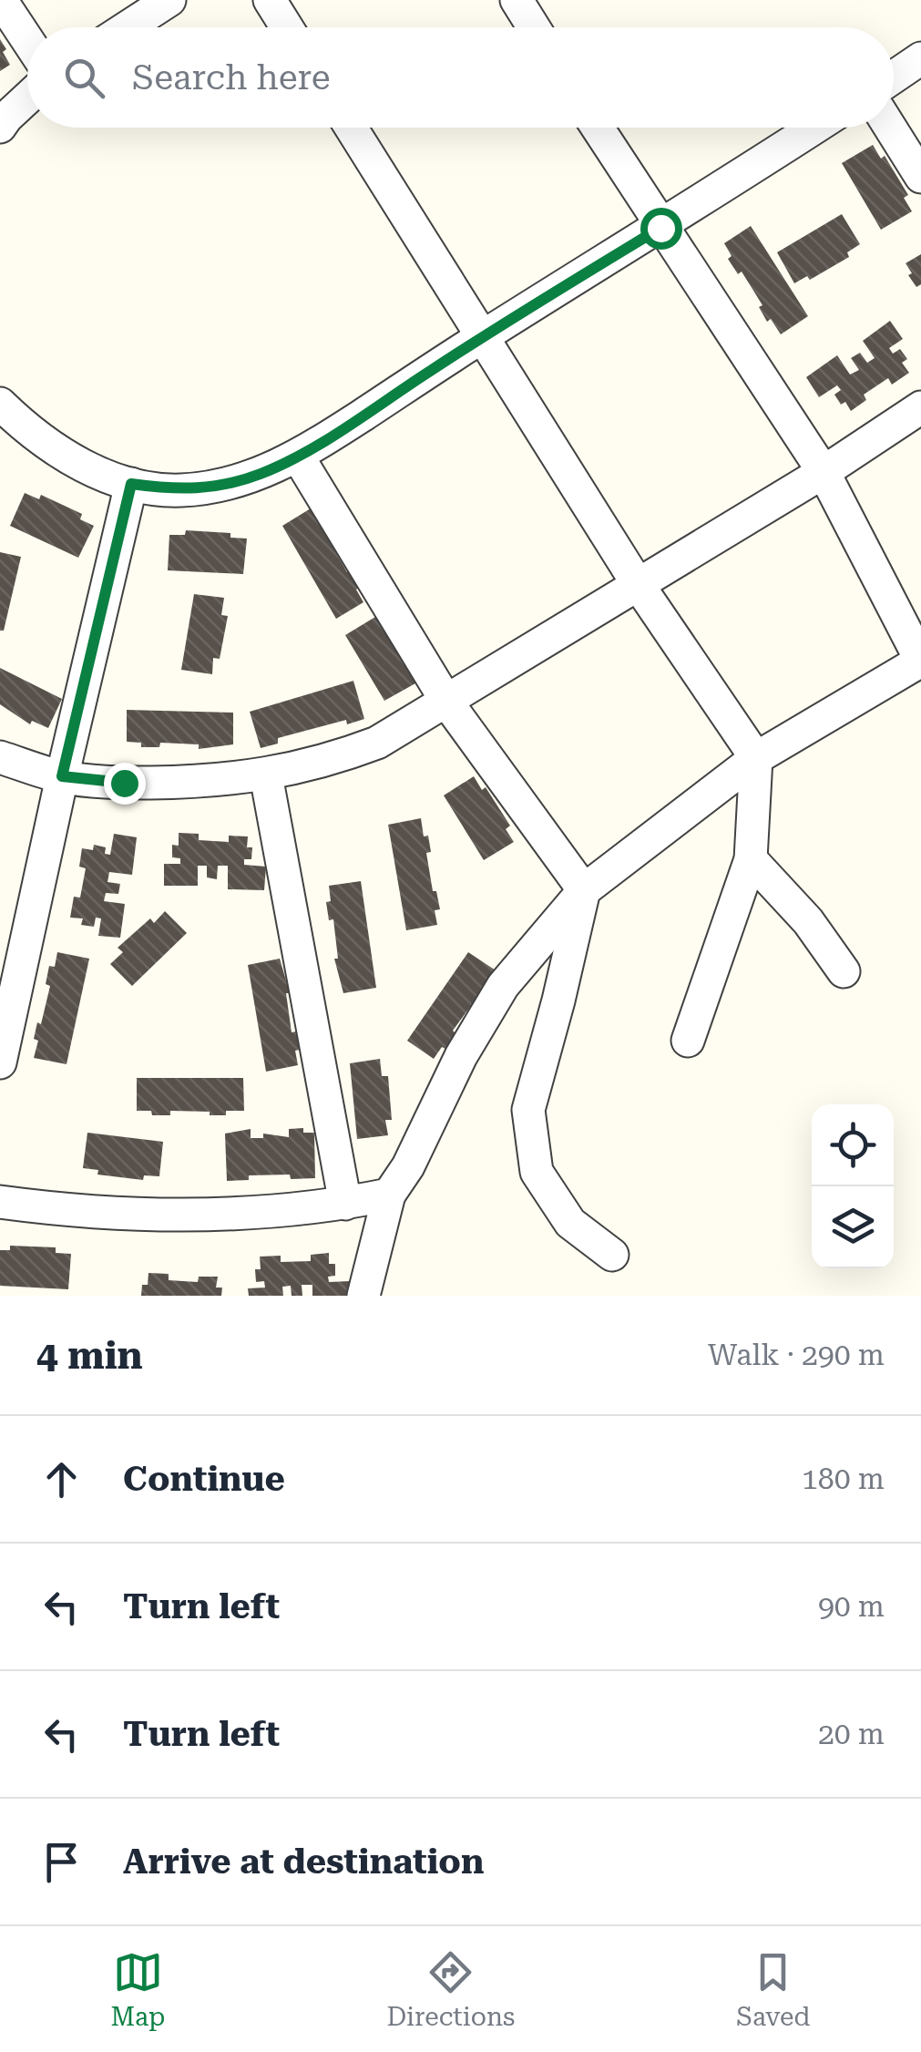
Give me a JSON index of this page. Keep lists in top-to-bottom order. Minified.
{"page":{"search":"Search here","heading":["4 min","Walk · 290 m"],"list":[["Continue","180 m"],["Turn left","90 m"],["Turn left","20 m"],"Arrive at destination"],"nav":["Map","Directions","Saved"]}}
